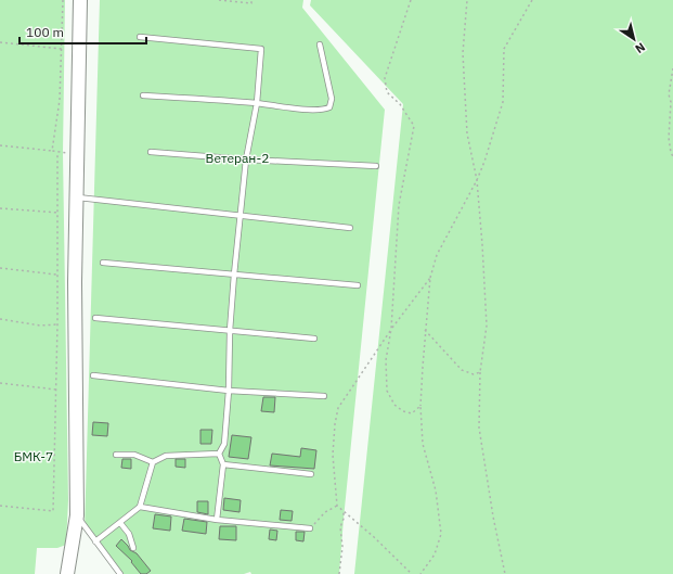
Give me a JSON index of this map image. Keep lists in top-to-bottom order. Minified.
{"parks":["Ветеран-2","БМК-7"],"scale_bar":"100 m","north":"bottom right"}
